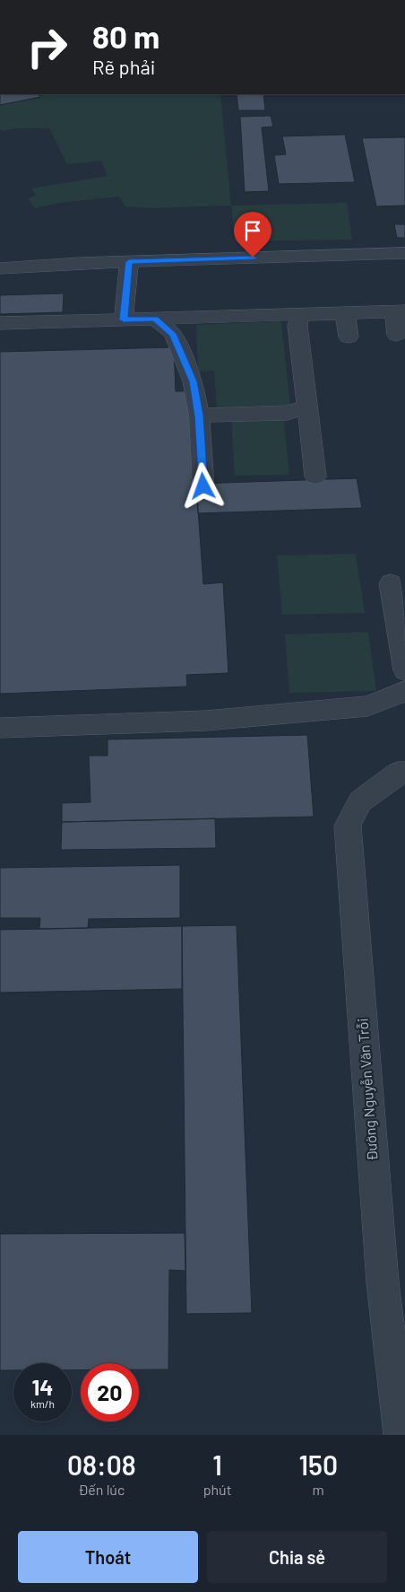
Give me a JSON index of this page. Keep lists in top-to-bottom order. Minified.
{"streets":{"street":["Đường Nguyễn Văn Trỗi"]},"page":{"turn":["80 m","Rẽ phải"],"speed":"14 km/h","limit":"20","eta":["08:08","Đến lúc","1","phút","150","m"],"buttons":["Thoát","Chia sẻ"]}}
